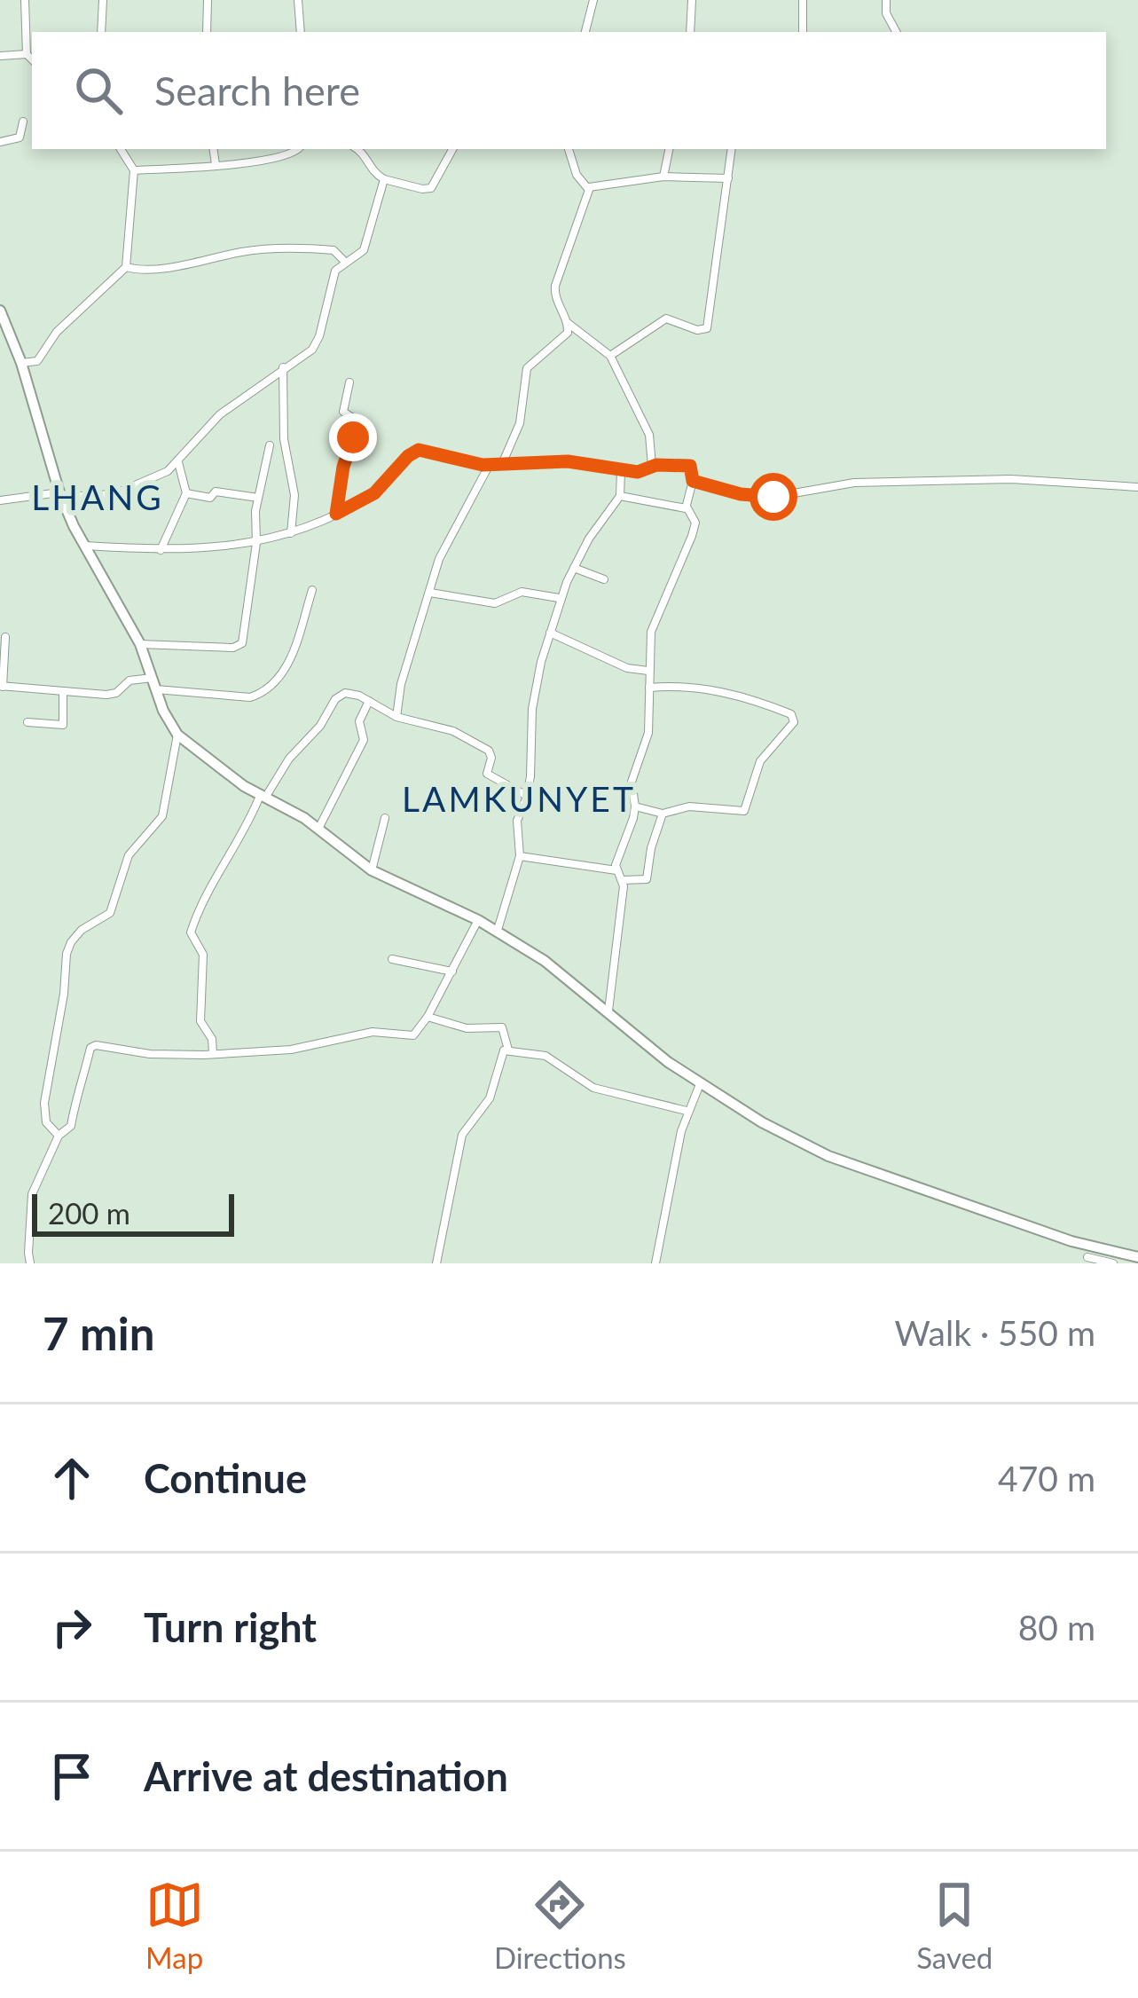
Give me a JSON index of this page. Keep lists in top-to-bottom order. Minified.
{"districts":["LHANG","LAMKUNYET"],"scale_bar":"200 m","page":{"search":"Search here","scale":"200 m","heading":["7 min","Walk · 550 m"],"list":[["Continue","470 m"],["Turn right","80 m"],"Arrive at destination"],"nav":["Map","Directions","Saved"]}}
